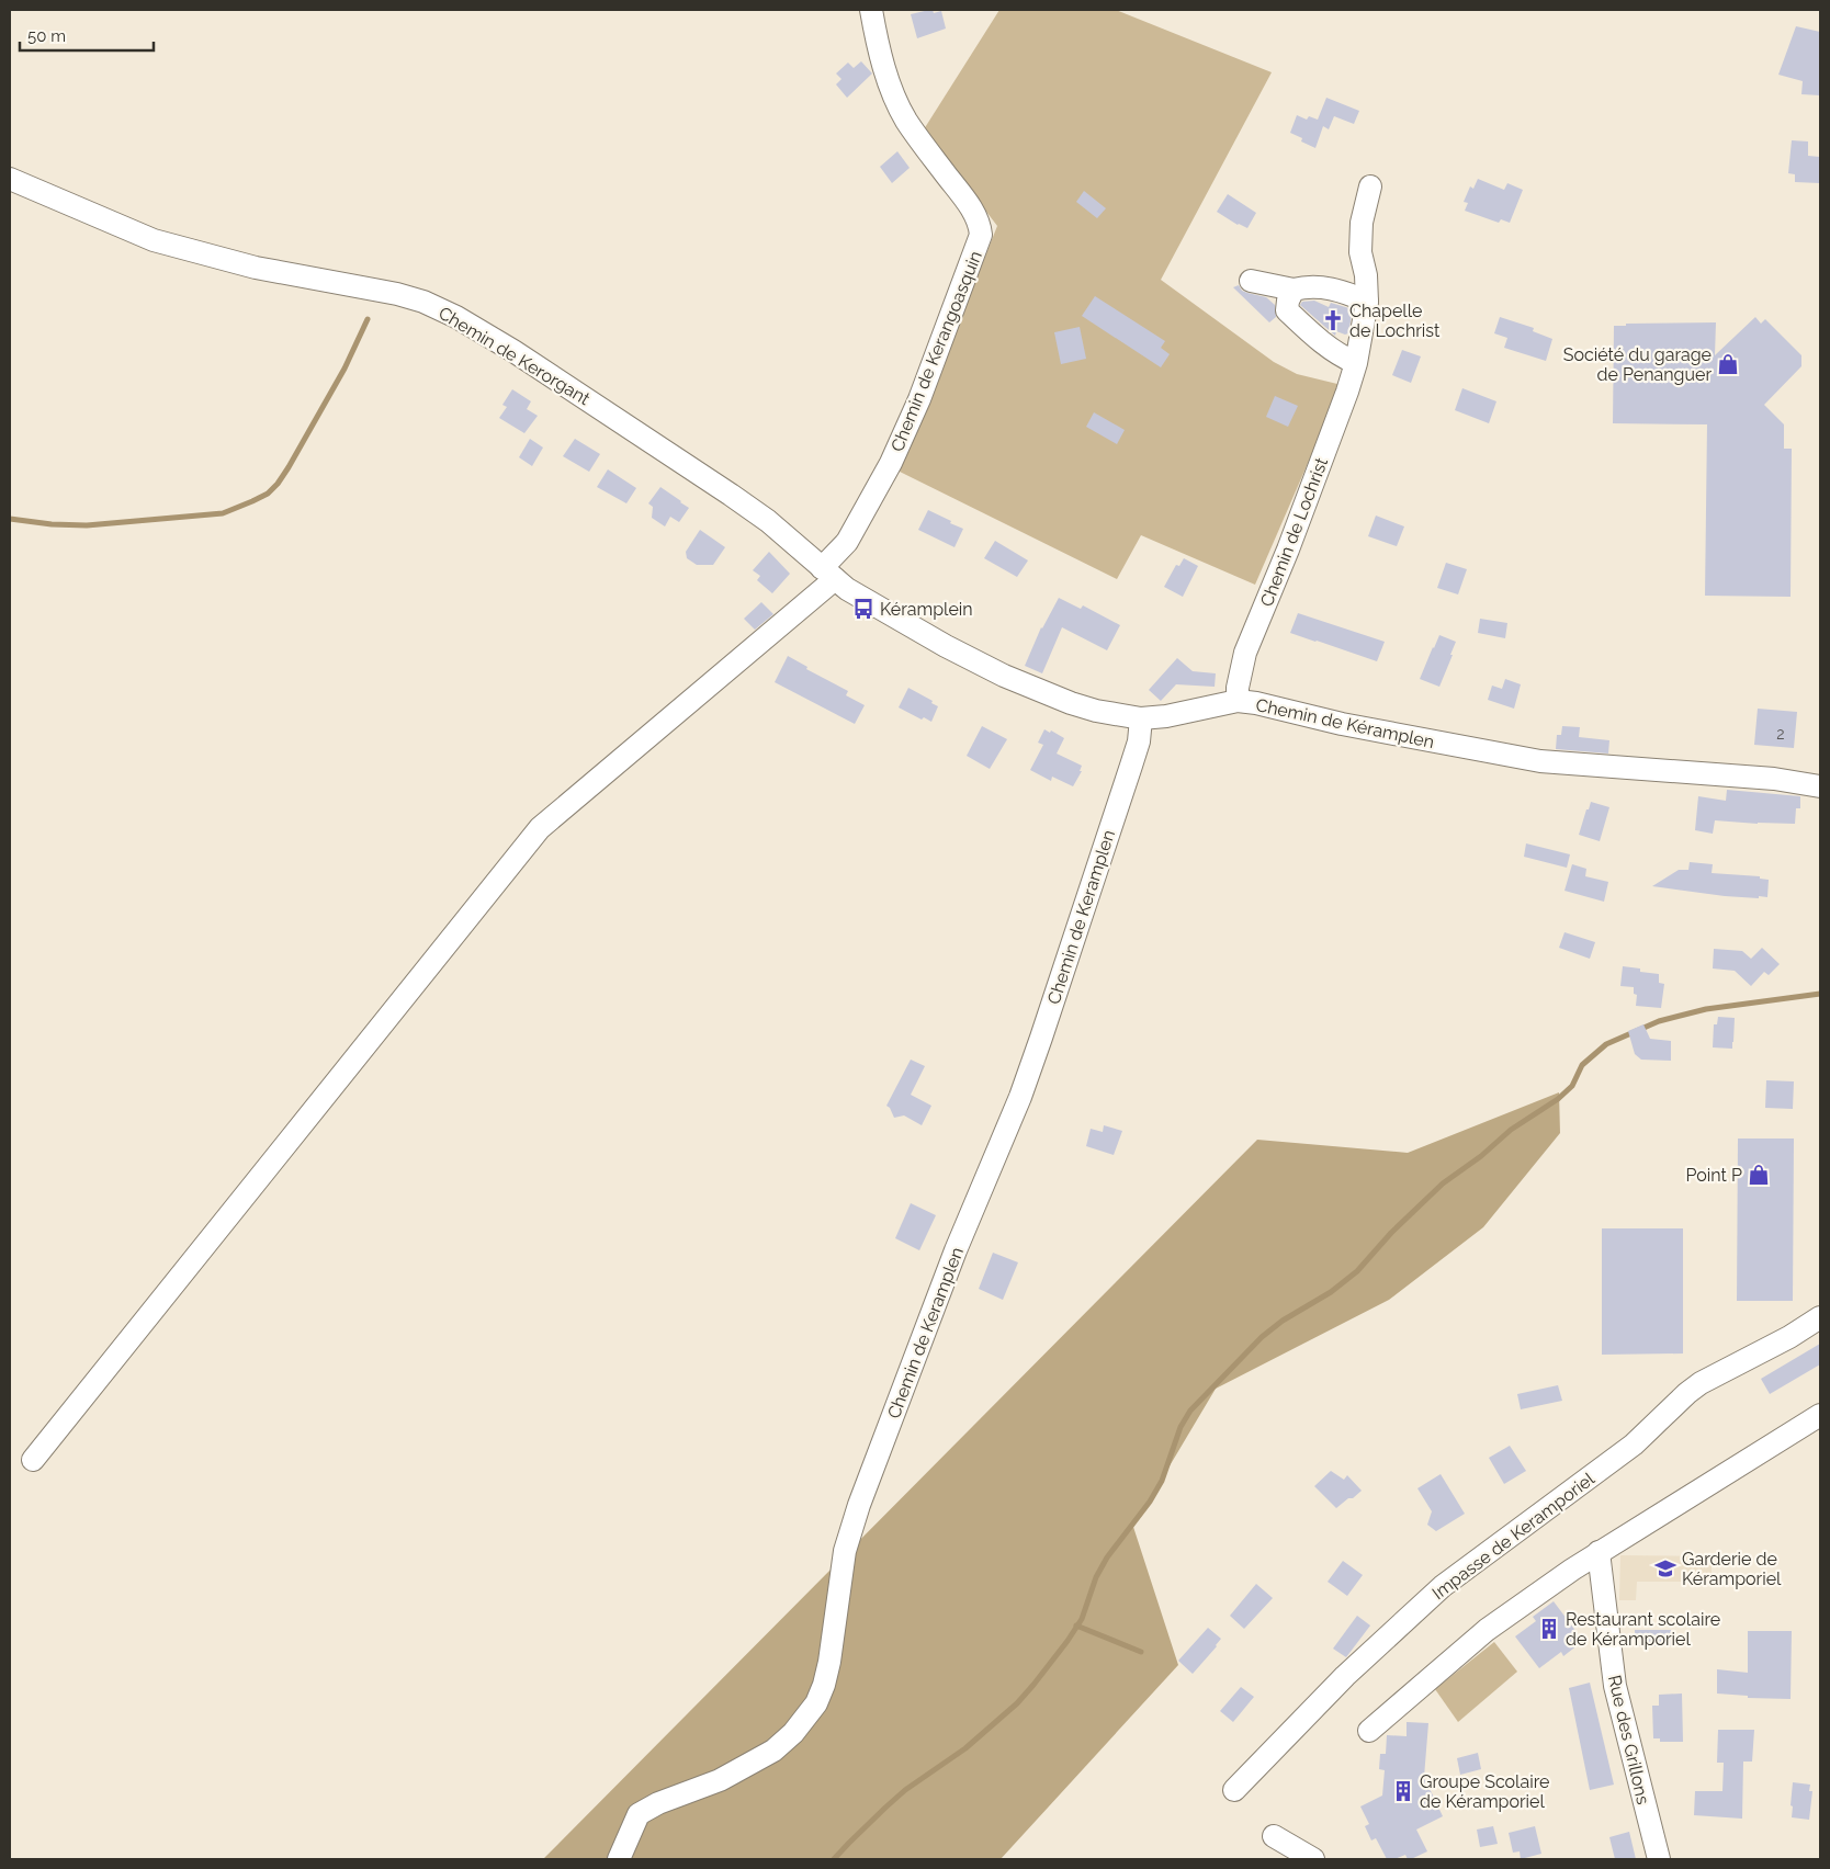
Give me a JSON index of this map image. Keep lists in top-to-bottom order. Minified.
{"streets":{"street":["Chemin de Kerangoasquin","Chemin de Kerorgant","Chemin de Lochrist","Chemin de Kéramplen","Chemin de Keramplen","Impasse de Keramporiel","Rue des Grillons"]},"crossings":[["Chemin de Kerangoasquin","Chemin de Kerorgant"],["Chemin de Kerangoasquin","Chemin de Kéramplen"],["Chemin de Kerorgant","Chemin de Kéramplen"],["Chemin de Lochrist","Chemin de Kéramplen"],["Chemin de Kéramplen","Chemin de Keramplen"]],"places":{"church":["Chapelle de Lochrist"],"shop":["Société du garage de Penanguer","Point P"],"bus stop":["Kéramplein"],"school or university":["Garderie de Kéramporiel"],"building":["Restaurant scolaire de Kéramporiel","Groupe Scolaire de Kéramporiel"]},"house_numbers":["2"],"scale_bar":"50 m"}
